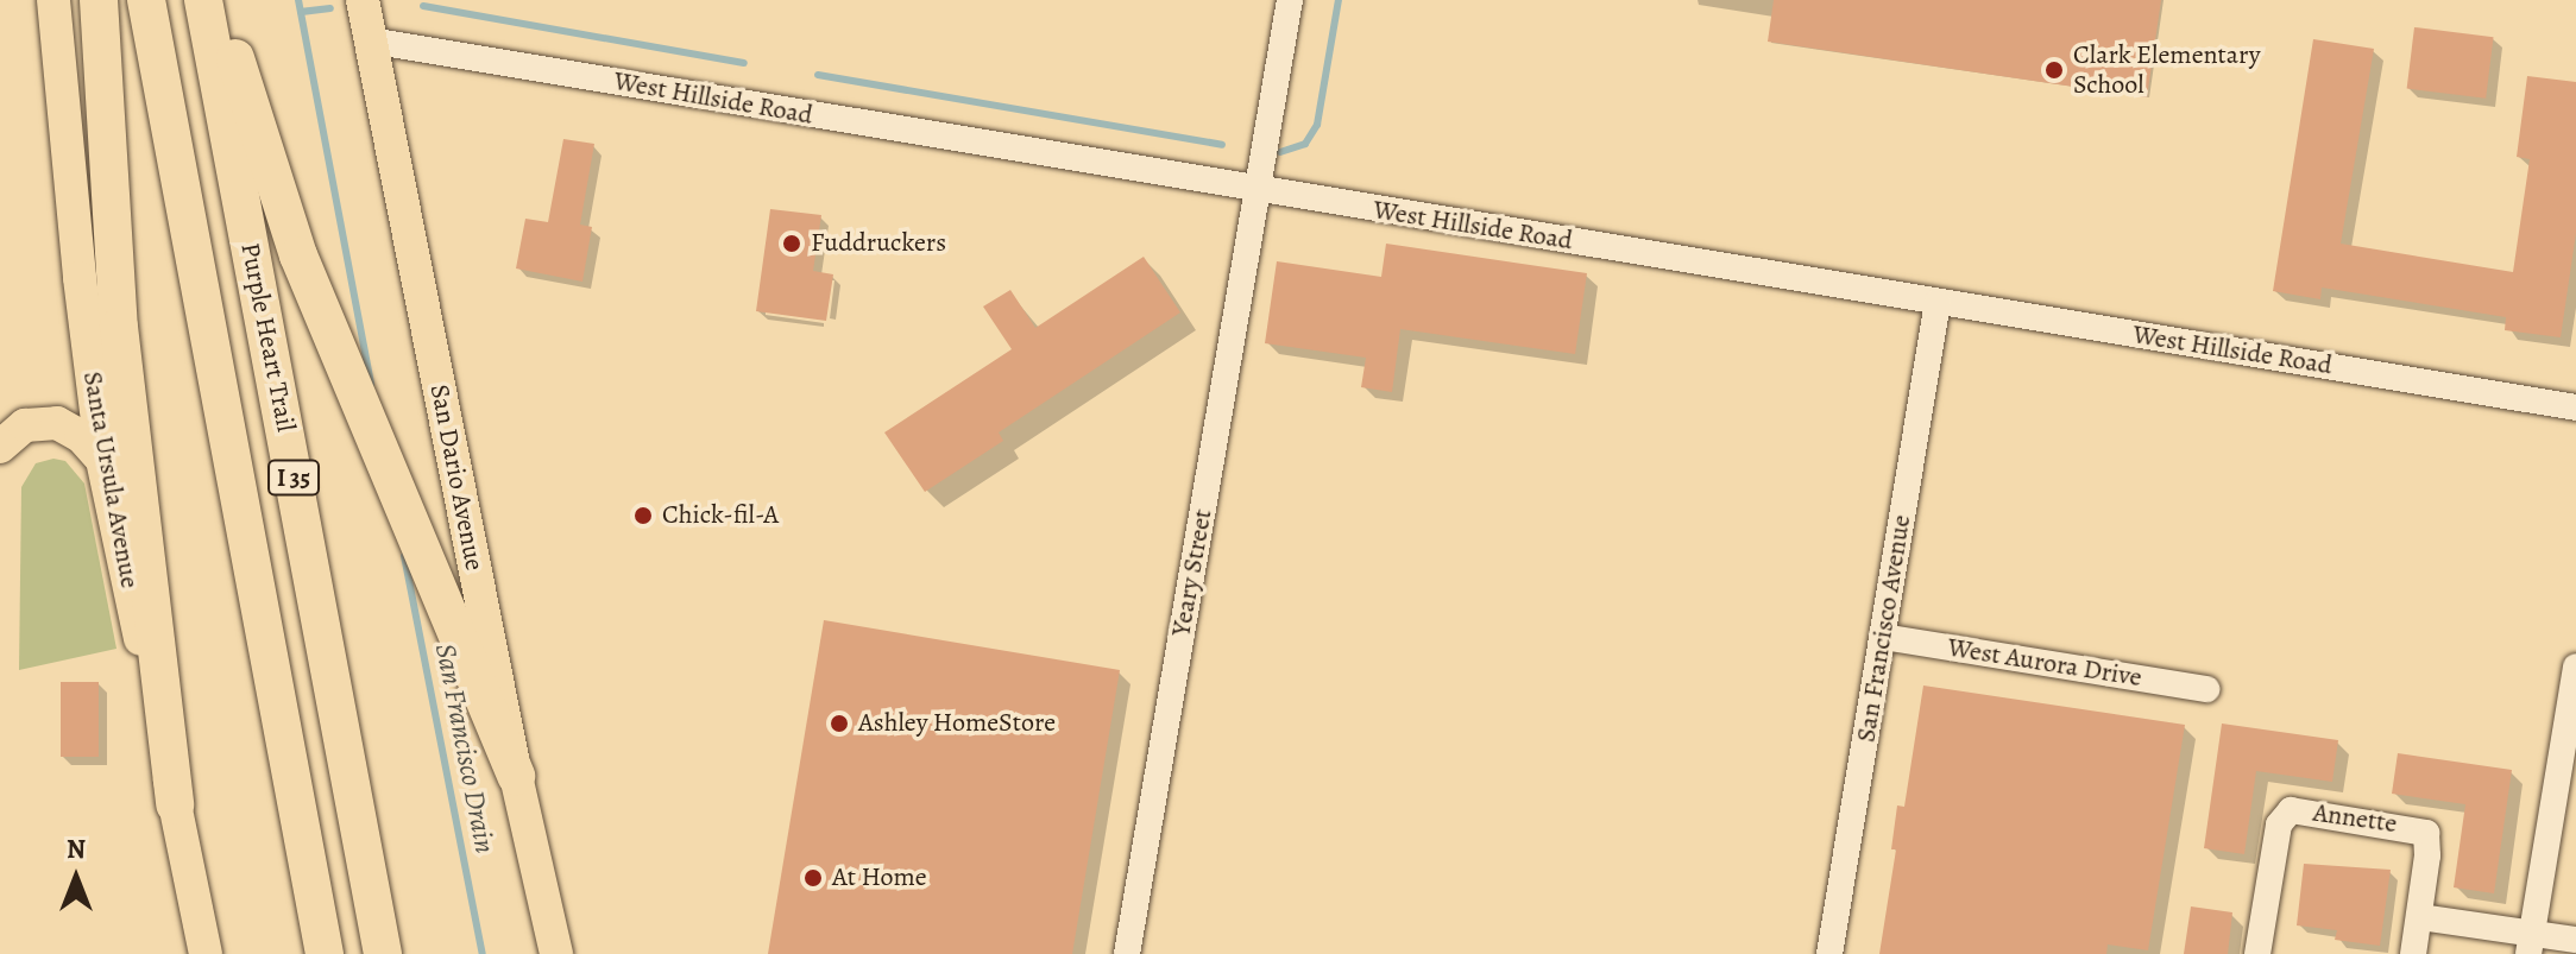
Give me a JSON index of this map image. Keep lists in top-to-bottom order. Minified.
{"streets":{"highway":["Purple Heart Trail","I 35"],"main road":["San Dario Avenue","Santa Ursula Avenue"],"street":["West Hillside Road","Yeary Street","San Francisco Avenue","West Aurora Drive","Annette"]},"crossings":[["West Hillside Road","San Dario Avenue"],["West Hillside Road","Yeary Street"],["West Hillside Road","San Francisco Avenue"],["San Francisco Avenue","West Aurora Drive"]],"water":["San Francisco Drain"],"places":["Clark Elementary School","Fuddruckers","Chick-fil-A","Ashley HomeStore","At Home"],"north":"top"}
